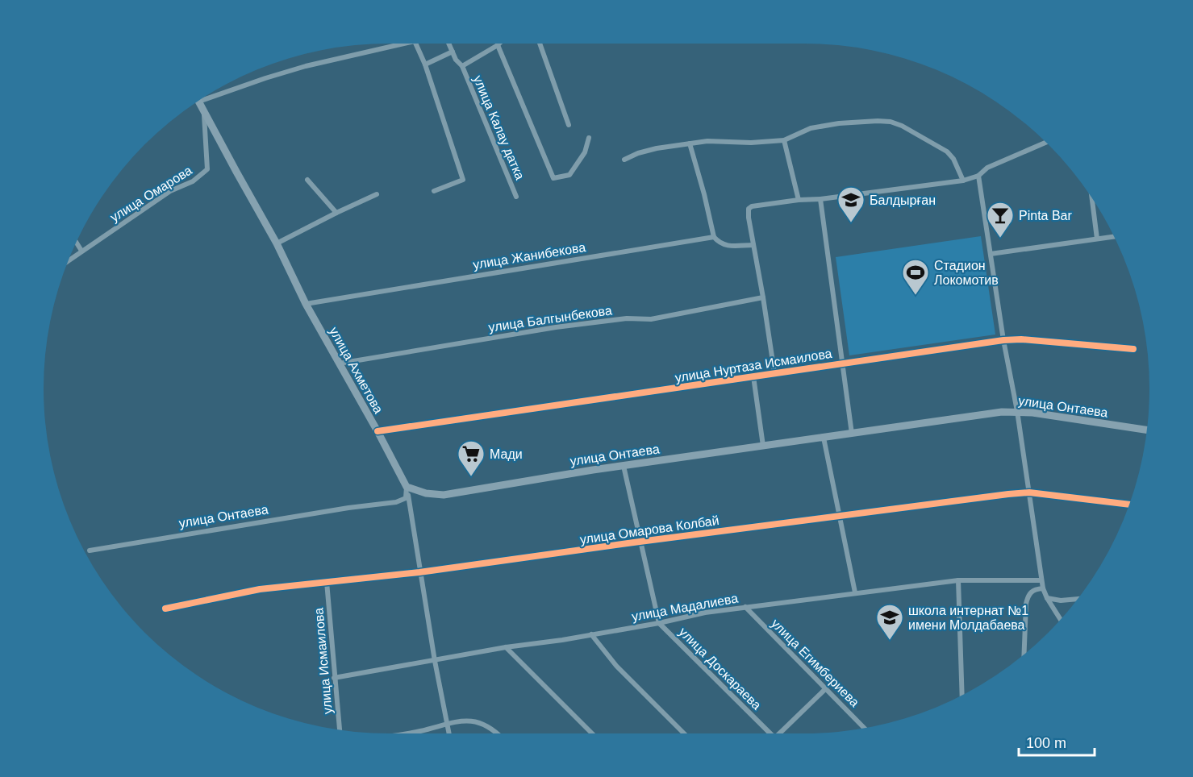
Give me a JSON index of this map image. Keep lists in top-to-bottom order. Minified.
{"streets":{"main road":["улица Ахметова","улица Онтаева"],"street":["улица Калау датка","улица Омарова","улица Жанибекова","улица Балгынбекова","улица Нуртаза Исмаилова","улица Омарова Колбай","улица Мадалиева","улица Исмаилова","улица Егимбериева","улица Доскараева"]},"crossings":[["улица Омарова","улица Ахметова"],["улица Жанибекова","улица Ахметова"],["улица Балгынбекова","улица Ахметова"],["улица Нуртаза Исмаилова","улица Ахметова"],["улица Ахметова","улица Онтаева"],["улица Ахметова","улица Омарова Колбай"],["улица Ахметова","улица Мадалиева"],["улица Омарова Колбай","улица Исмаилова"],["улица Мадалиева","улица Исмаилова"],["улица Мадалиева","улица Егимбериева"],["улица Мадалиева","улица Доскараева"]],"places":{"school or university":["Балдырған","школа интернат №1 имени Молдабаева"],"bar":["Pinta Bar"],"sports":["Стадион Локомотив"],"supermarket":["Мади"]},"scale_bar":"100 m"}
